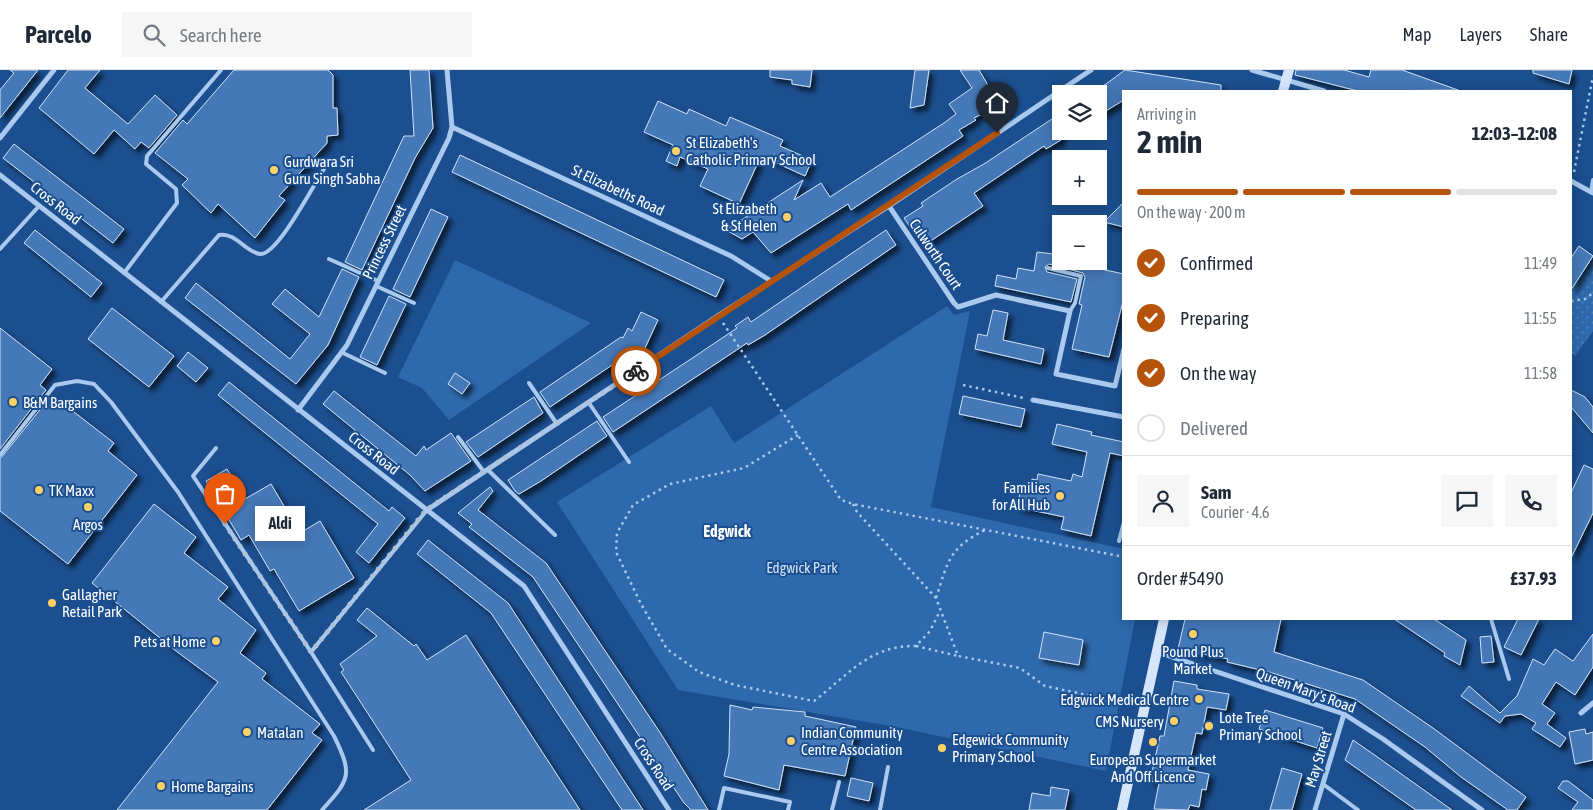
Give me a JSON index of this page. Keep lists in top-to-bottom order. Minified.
{"streets":{"street":["St Elizabeths Road","Cross Road","Princess Street","Culworth Court","Queen Mary's Road","May Street"]},"crossings":[["St Elizabeths Road","Princess Street"],["Cross Road","Princess Street"],["Queen Mary's Road","May Street"]],"districts":["Edgwick"],"parks":["Edgwick Park"],"places":["St Elizabeth's Catholic Primary School","Gurdwara Sri Guru Singh Sabha","St Elizabeth & St Helen","B&M Bargains","TK Maxx","Families for All Hub","Argos","Aldi","Gallagher Retail Park","Pound Plus Market","Pets at Home","Edgwick Medical Centre","CMS Nursery","Lote Tree Primary School","Matalan","Indian Community Centre Association","European Supermarket And Off Licence","Edgewick Community Primary School","Home Bargains"],"page":{"header":"Parcelo","search":"Search here","nav":["Map","Layers","Share"],"map_buttons":["+","−"],"heading":["2 min","Arriving in","12:03–12:08"],"panel":["Sam","Courier · 4.6","Order #5490","£37.93"],"bar":"On the way · 200 m","list":[["Confirmed","11:49"],["Preparing","11:55"],["On the way","11:58"],"Delivered"],"bubble":"Aldi"}}
